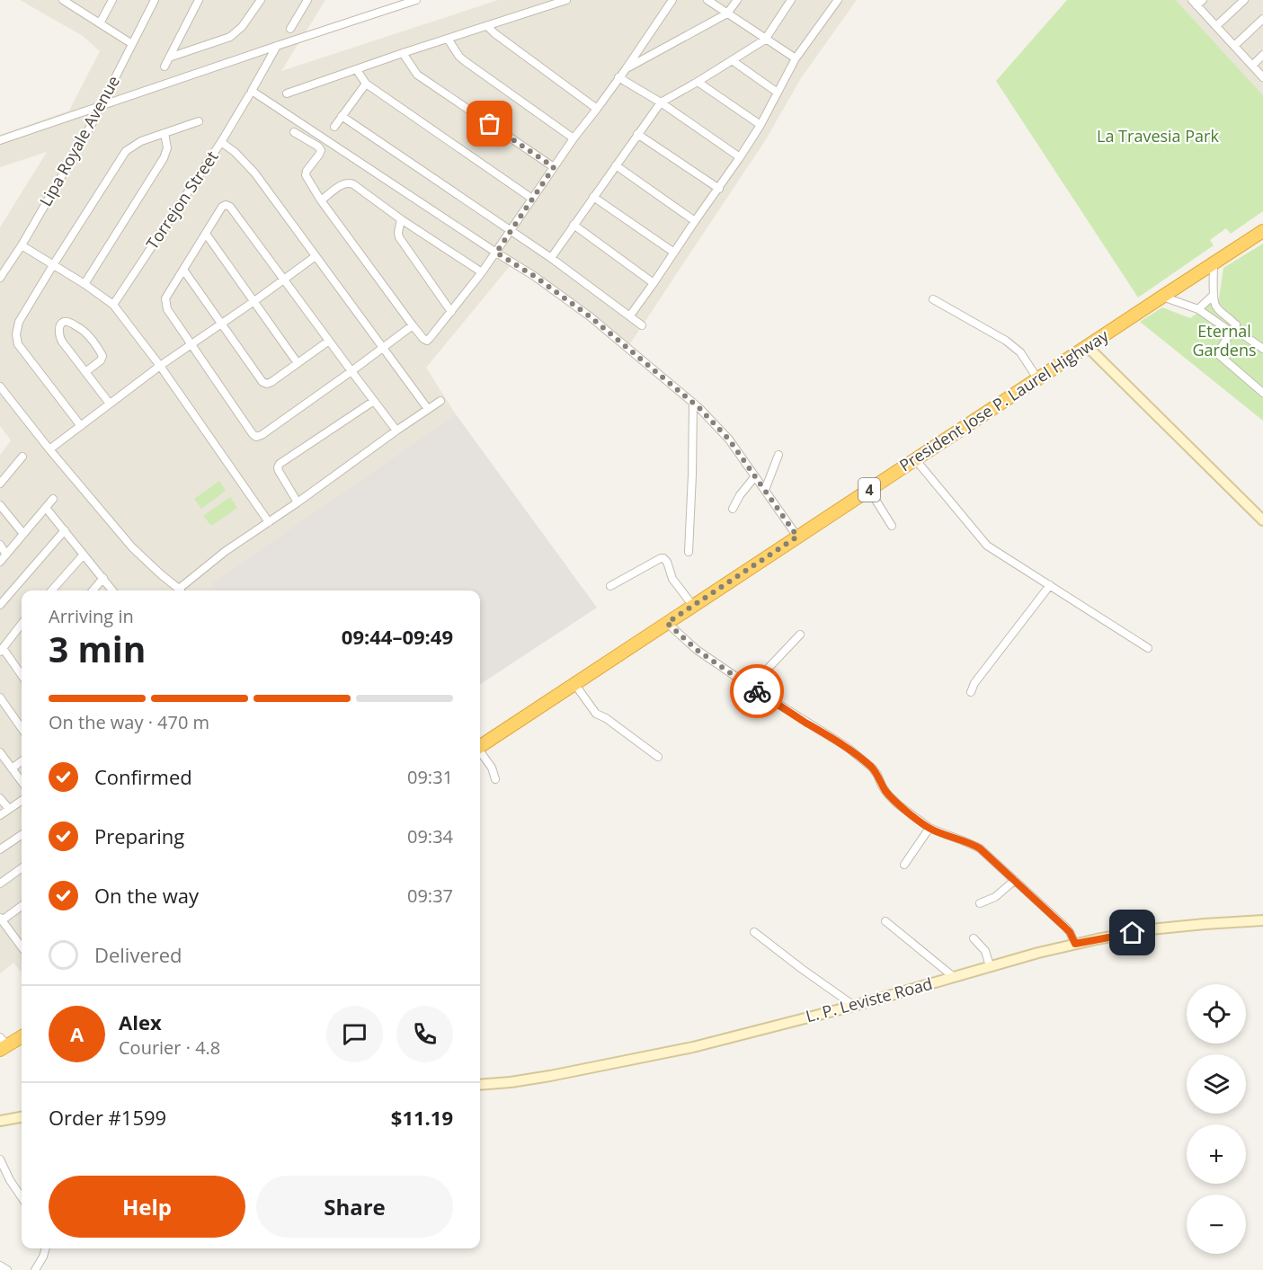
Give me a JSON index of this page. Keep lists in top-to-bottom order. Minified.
{"streets":{"highway":["President Jose P. Laurel Highway","4"],"main road":["L. P. Leviste Road"],"street":["Lipa Royale Avenue","Torrejon Street"]},"parks":["La Travesia Park","Eternal Gardens"],"page":{"heading":["3 min","Arriving in","09:44–09:49"],"panel":["Alex","Courier · 4.8","Order #1599","$11.19"],"bar":"On the way · 470 m","list":[["Confirmed","09:31"],["Preparing","09:34"],["On the way","09:37"],"Delivered"],"map_buttons":["+","−"],"round":"A","buttons":["Help","Share"]}}
